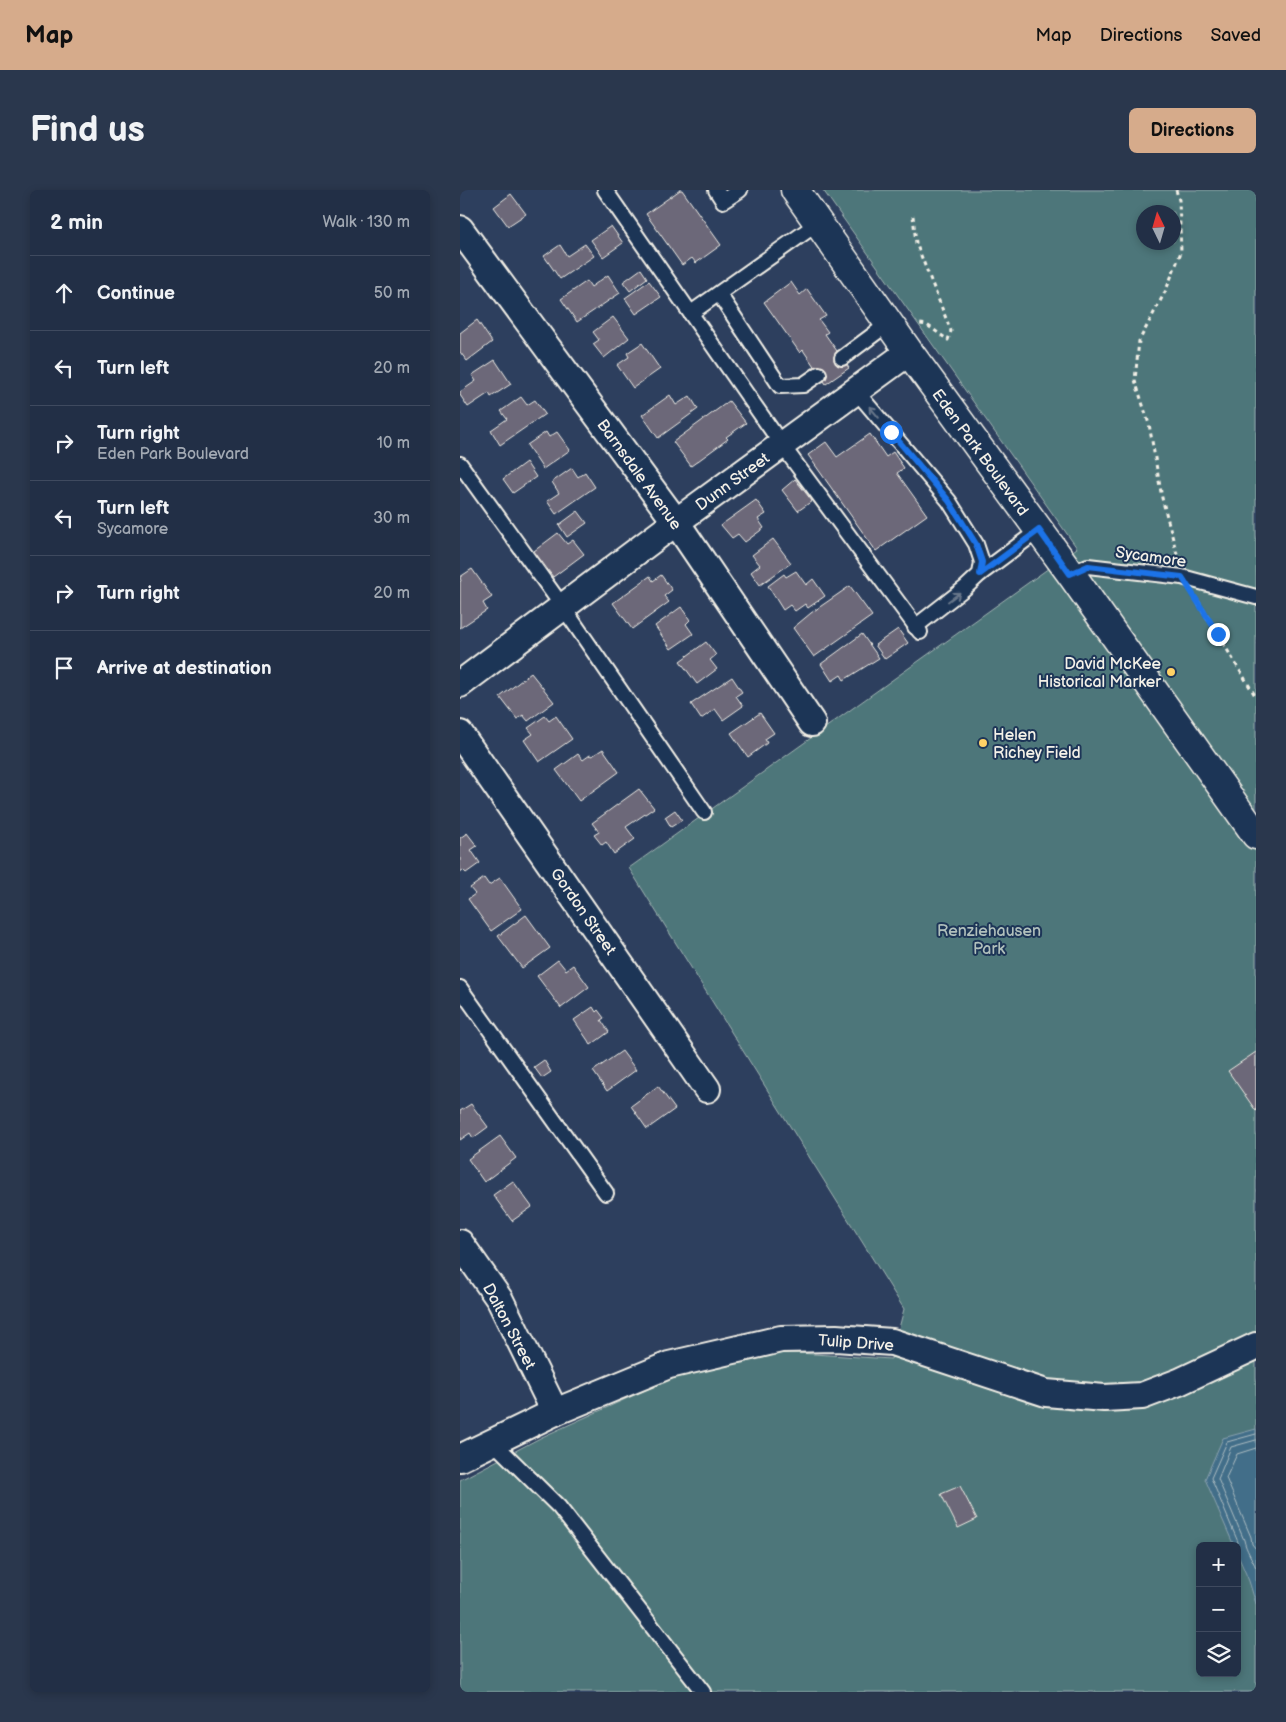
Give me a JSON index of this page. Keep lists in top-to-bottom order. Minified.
{"streets":{"main road":["Eden Park Boulevard"],"street":["Barnsdale Avenue","Dunn Street","Gordon Street","Dalton Street","Tulip Drive"],"lane":["Sycamore"]},"crossings":[["Eden Park Boulevard","Dunn Street"],["Eden Park Boulevard","Sycamore"],["Barnsdale Avenue","Dunn Street"],["Dalton Street","Tulip Drive"]],"parks":["Renziehausen Park"],"places":["David McKee Historical Marker","Helen Richey Field"],"north":"top","page":{"header":"Map","nav":["Map","Directions","Saved"],"buttons":"Directions","title":"Find us","heading":["2 min","Walk · 130 m"],"list":[["Continue","50 m"],["Turn left","20 m"],["Turn right","Eden Park Boulevard","10 m"],["Turn left","Sycamore","30 m"],["Turn right","20 m"],"Arrive at destination"],"map_buttons":["+","−"]}}
